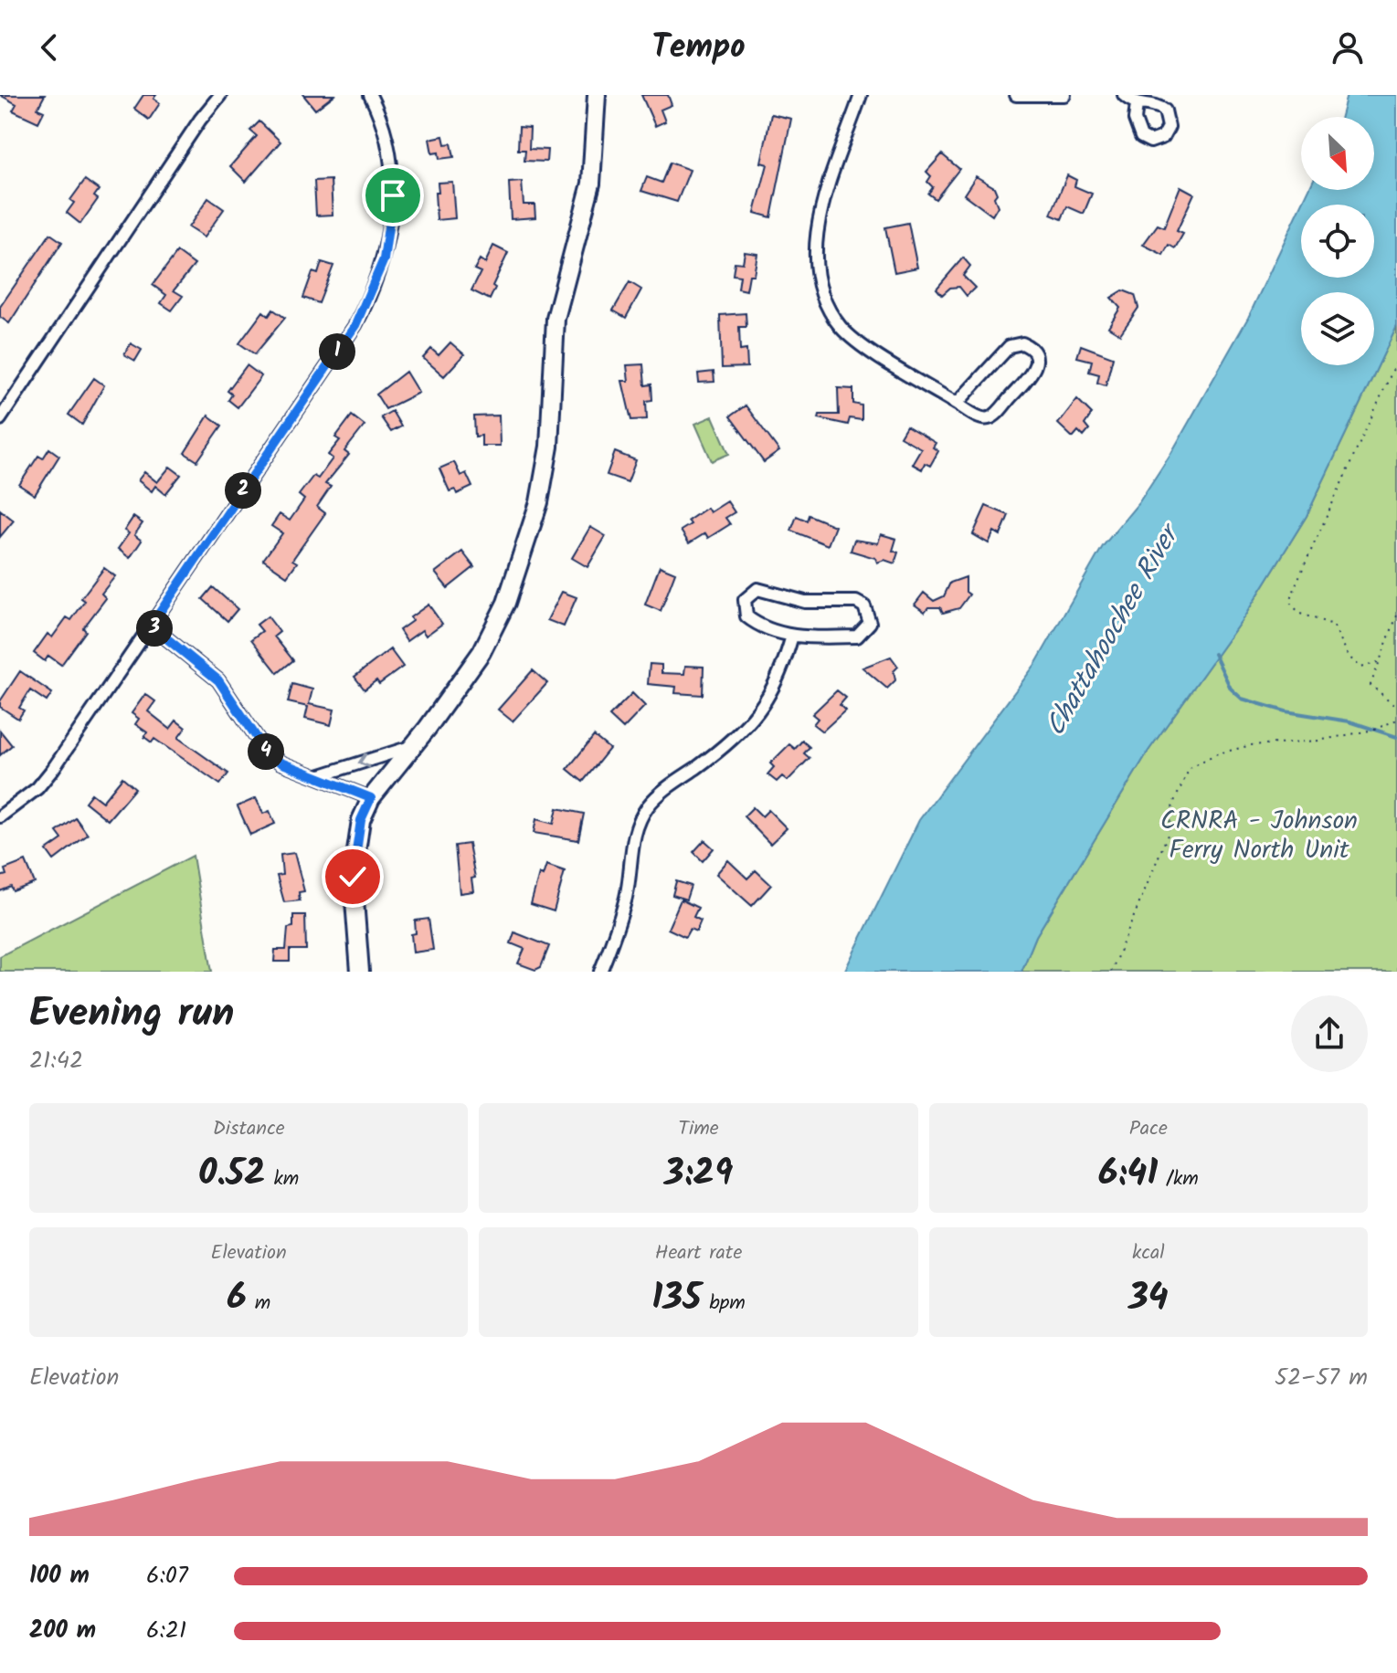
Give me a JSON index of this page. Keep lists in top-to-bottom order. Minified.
{"water":["Chattahoochee River"],"parks":["CRNRA - Johnson Ferry North Unit"],"north":"bottom right","page":{"header":"Tempo","pins":["1","2","3","4"],"heading":["Evening run","21:42"],"stats":[["Distance","0.52 km"],["Time","3:29"],["Pace","6:41 /km"],["Elevation","6 m"],["Heart rate","135 bpm"],["kcal","34"]],"chart":["Elevation","52–57 m"],"list":[{"name":"100 m","note":"6:07"},{"name":"200 m","note":"6:21"}]}}
